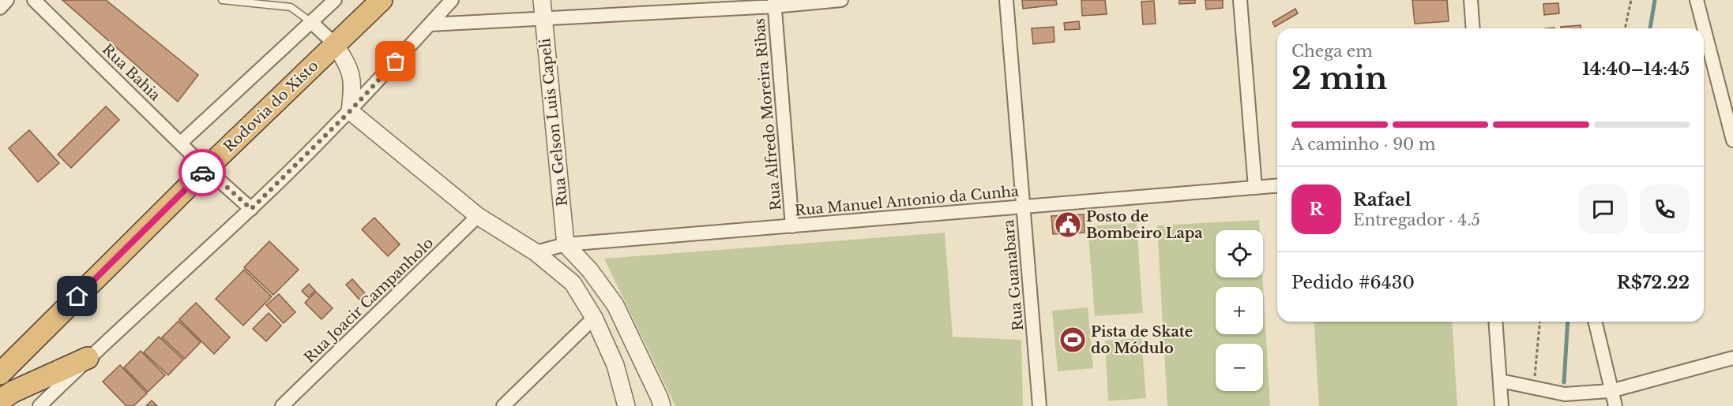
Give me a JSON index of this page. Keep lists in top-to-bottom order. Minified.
{"streets":{"highway":["Rodovia do Xisto"],"street":["Rua Bahia","Rua Alfredo Moreira Ribas","Rua Gelson Luis Capeli","Rua Manuel Antonio da Cunha","Rua Guanabara","Rua Joacir Campanholo"]},"crossings":[["Rua Bahia","Rodovia do Xisto"],["Rua Alfredo Moreira Ribas","Rua Manuel Antonio da Cunha"],["Rua Gelson Luis Capeli","Rua Manuel Antonio da Cunha"],["Rua Manuel Antonio da Cunha","Rua Guanabara"]],"places":{"public building":["Posto de Bombeiro Lapa"],"sports":["Pista de Skate do Módulo"]},"page":{"heading":["2 min","Chega em","14:40–14:45"],"panel":["Rafael","Entregador · 4.5","Pedido #6430","R$72.22"],"bar":"A caminho · 90 m","round":"R","map_buttons":["+","−"]}}
